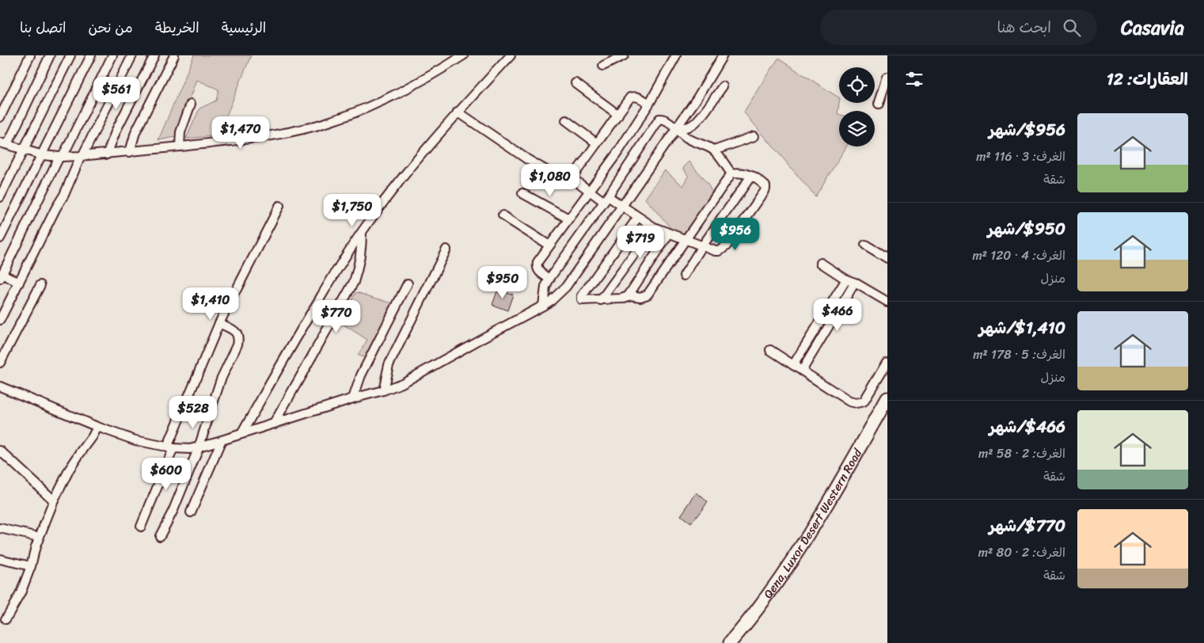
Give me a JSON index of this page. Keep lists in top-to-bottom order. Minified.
{"streets":{"main road":["Qena, Luxor Desert Western Road"]},"page":{"header":"Casavia","search":"ابحث هنا","nav":["الرئيسية","الخريطة","من نحن","اتصل بنا"],"heading":"العقارات: 12","price":["$561","$1,470","$1,080","$1,750","$956","$719","$950","$1,410","$466","$770","$528","$600"],"list":[{"name":"$956/شهر","note":"الغرف: 3 · 116 m² · شقة"},{"name":"$950/شهر","note":"الغرف: 4 · 120 m² · منزل"},{"name":"$1,410/شهر","note":"الغرف: 5 · 178 m² · منزل"},{"name":"$466/شهر","note":"الغرف: 2 · 58 m² · شقة"},{"name":"$770/شهر","note":"الغرف: 2 · 80 m² · شقة"}]}}
